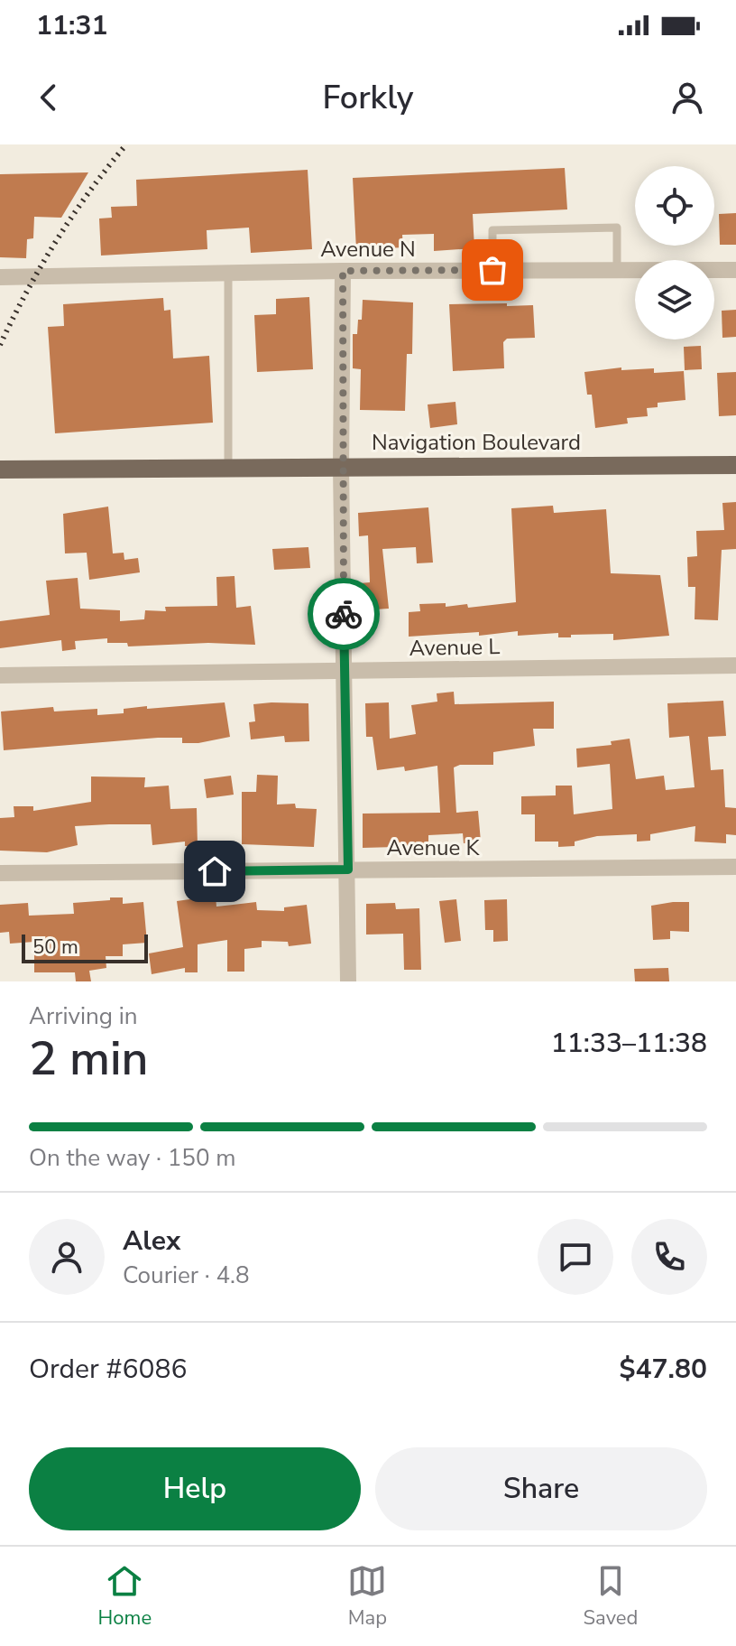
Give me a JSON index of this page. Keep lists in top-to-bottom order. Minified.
{"streets":{"main road":["Navigation Boulevard"],"street":["Avenue N","Avenue L","Avenue K"]},"scale_bar":"50 m","page":{"status":"11:31","header":"Forkly","scale":"50 m","heading":["2 min","Arriving in","11:33–11:38"],"panel":["Alex","Courier · 4.8","Order #6086","$47.80"],"bar":"On the way · 150 m","buttons":["Help","Share"],"tabs":["Home","Map","Saved"]}}
